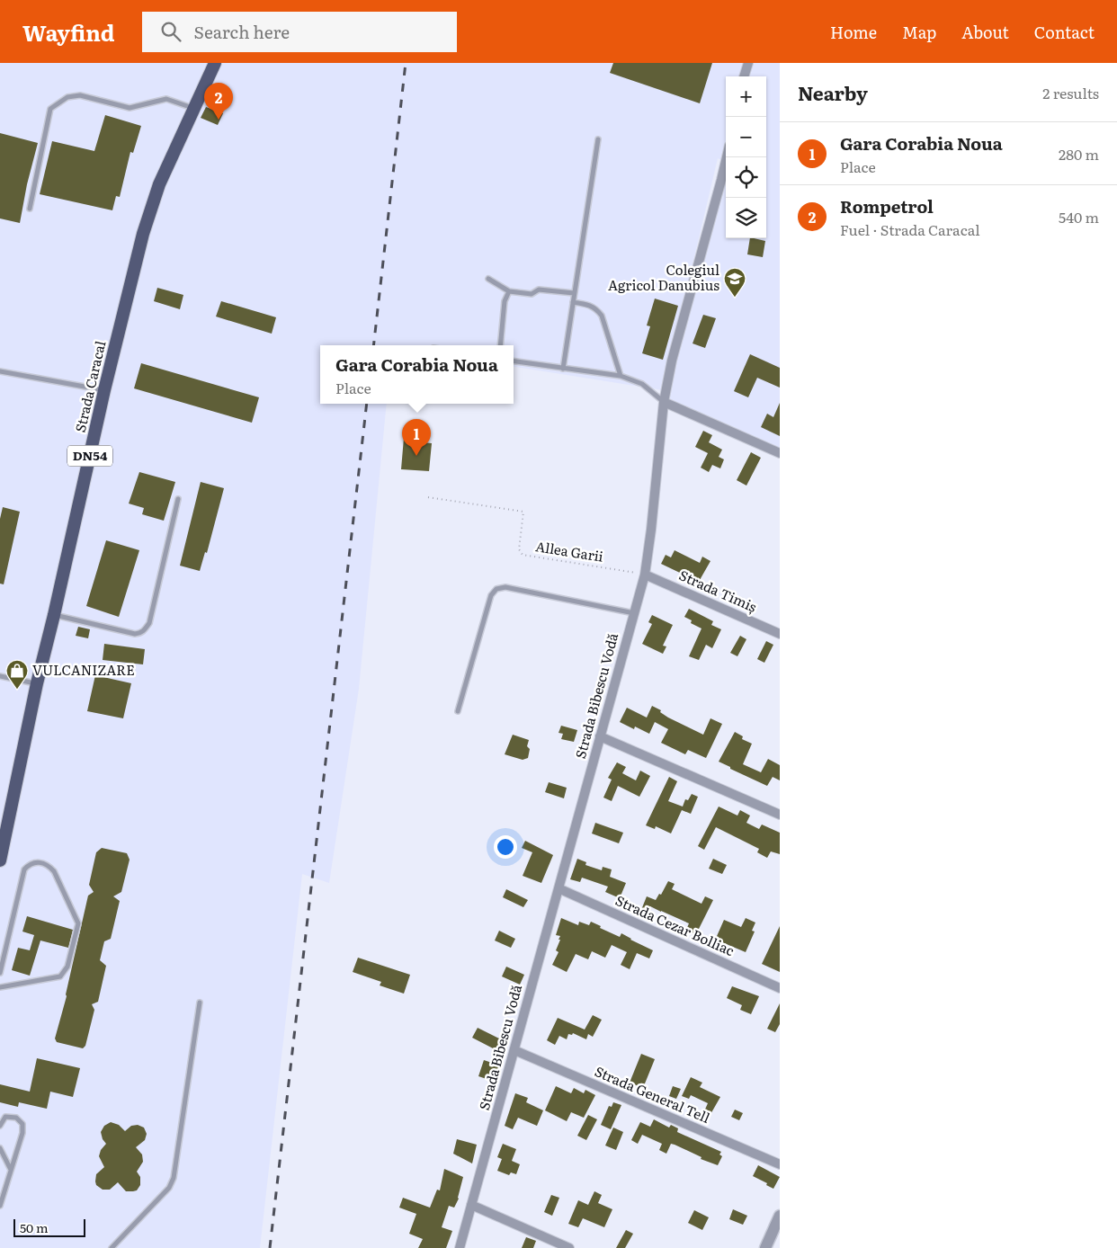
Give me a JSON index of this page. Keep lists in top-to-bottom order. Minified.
{"streets":{"main road":["Strada Caracal","DN54"],"street":["Strada Timiș","Strada Bibescu Vodă","Strada Cezar Bolliac","Strada General Tell"],"path":["Allea Garii"]},"crossings":[["Allea Garii","Strada Timiș"],["Allea Garii","Strada Bibescu Vodă"],["Strada Timiș","Strada Bibescu Vodă"],["Strada Bibescu Vodă","Strada Cezar Bolliac"],["Strada Bibescu Vodă","Strada General Tell"]],"places":{"school or university":["Colegiul Agricol Danubius"],"shop":["VULCANIZARE"]},"scale_bar":"50 m","page":{"header":"Wayfind","search":"Search here","nav":["Home","Map","About","Contact"],"heading":["Nearby","2 results"],"map_buttons":["+","−"],"pins":["2","1"],"list":[{"mark":"1","name":"Gara Corabia Noua","note":"Place","value":"280 m"},{"mark":"2","name":"Rompetrol","note":"Fuel · Strada Caracal","value":"540 m"}],"popup":["Gara Corabia Noua","Place"],"scale":"50 m"}}
